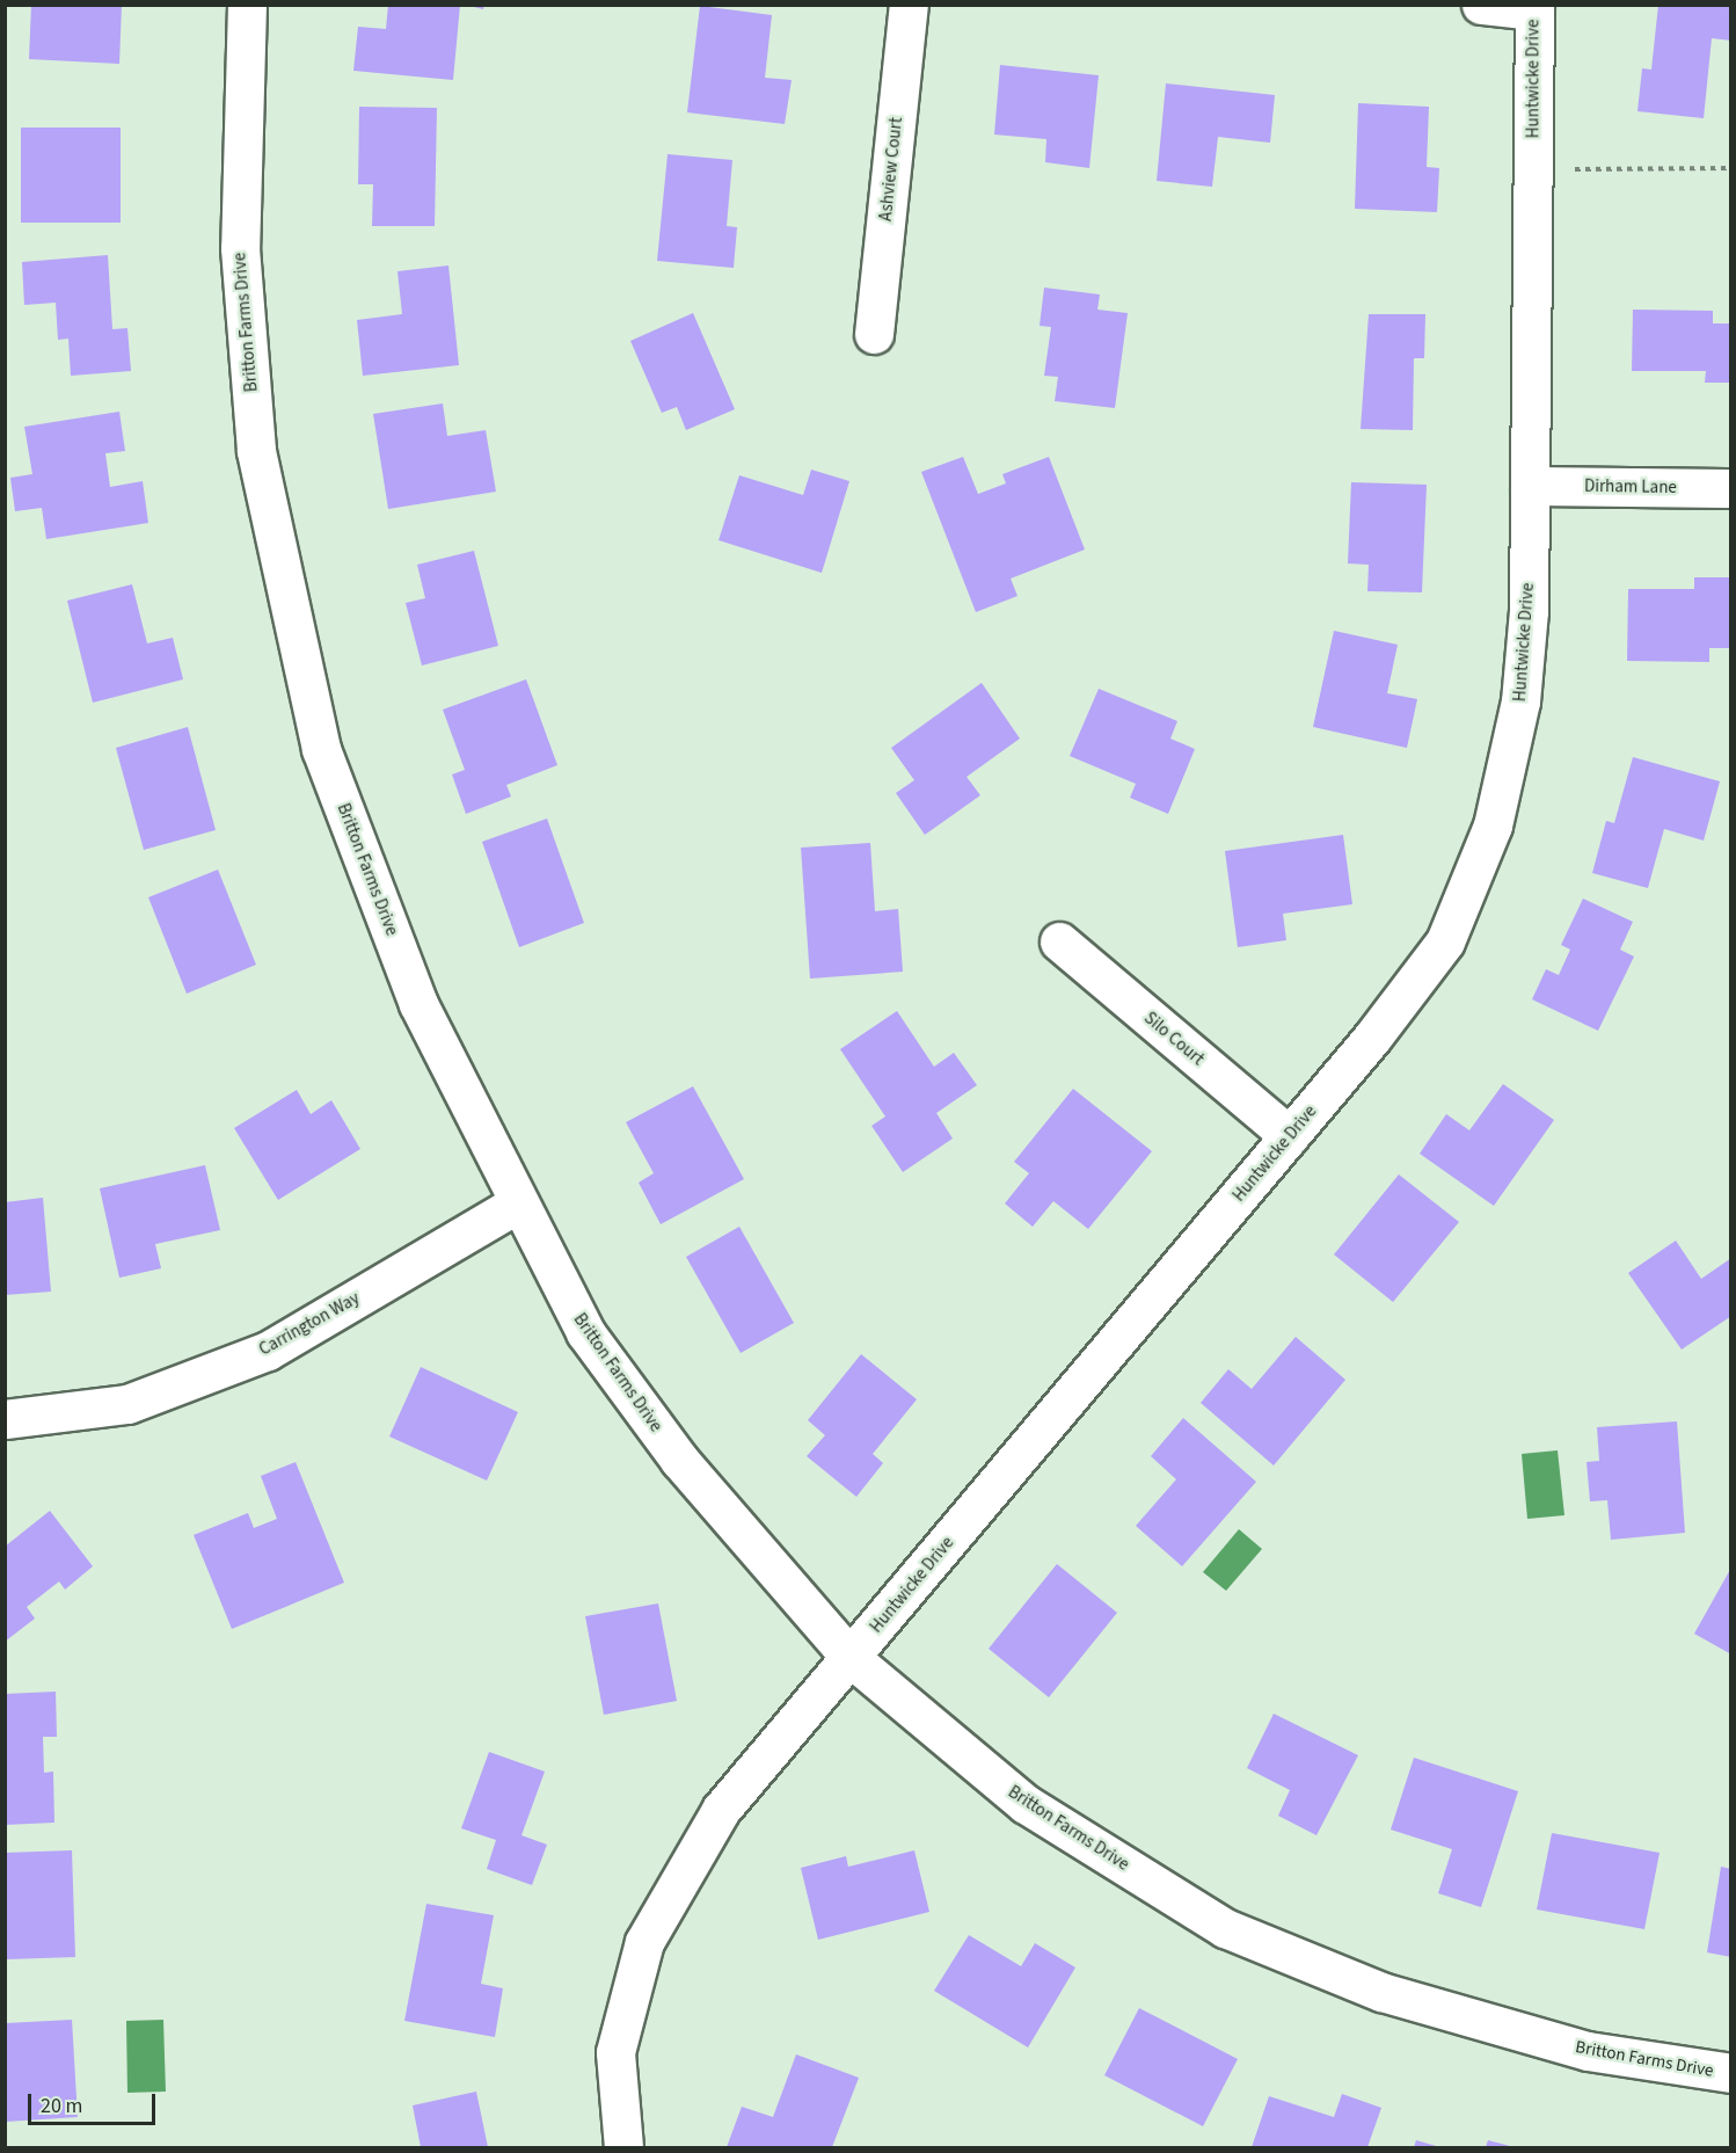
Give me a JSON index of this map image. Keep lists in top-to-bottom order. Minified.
{"streets":{"street":["Huntwicke Drive","Ashview Court","Britton Farms Drive","Dirham Lane","Silo Court","Carrington Way"]},"crossings":[["Huntwicke Drive","Britton Farms Drive"],["Huntwicke Drive","Dirham Lane"],["Huntwicke Drive","Silo Court"],["Britton Farms Drive","Carrington Way"]],"scale_bar":"20 m"}
